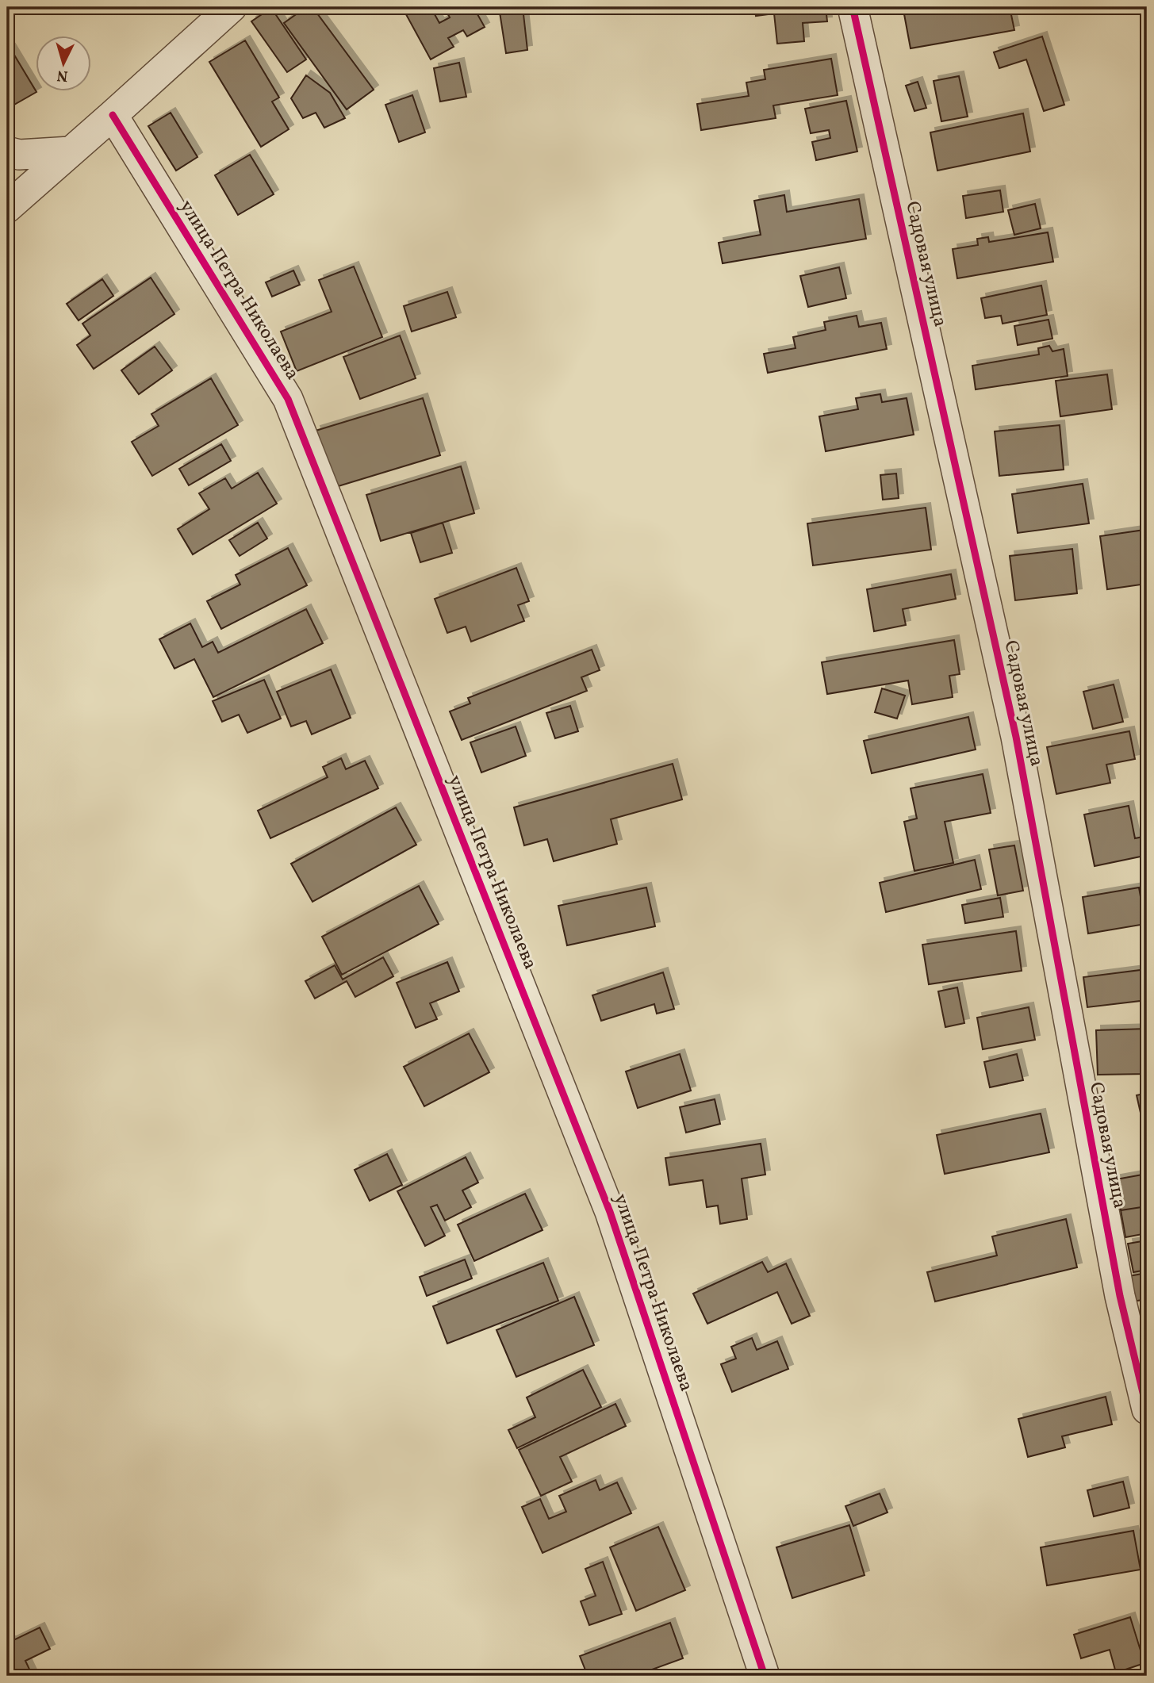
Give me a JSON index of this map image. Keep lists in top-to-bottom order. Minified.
{"streets":{"street":["Садовая улица","улица Петра Николаева"]},"north":"bottom"}
